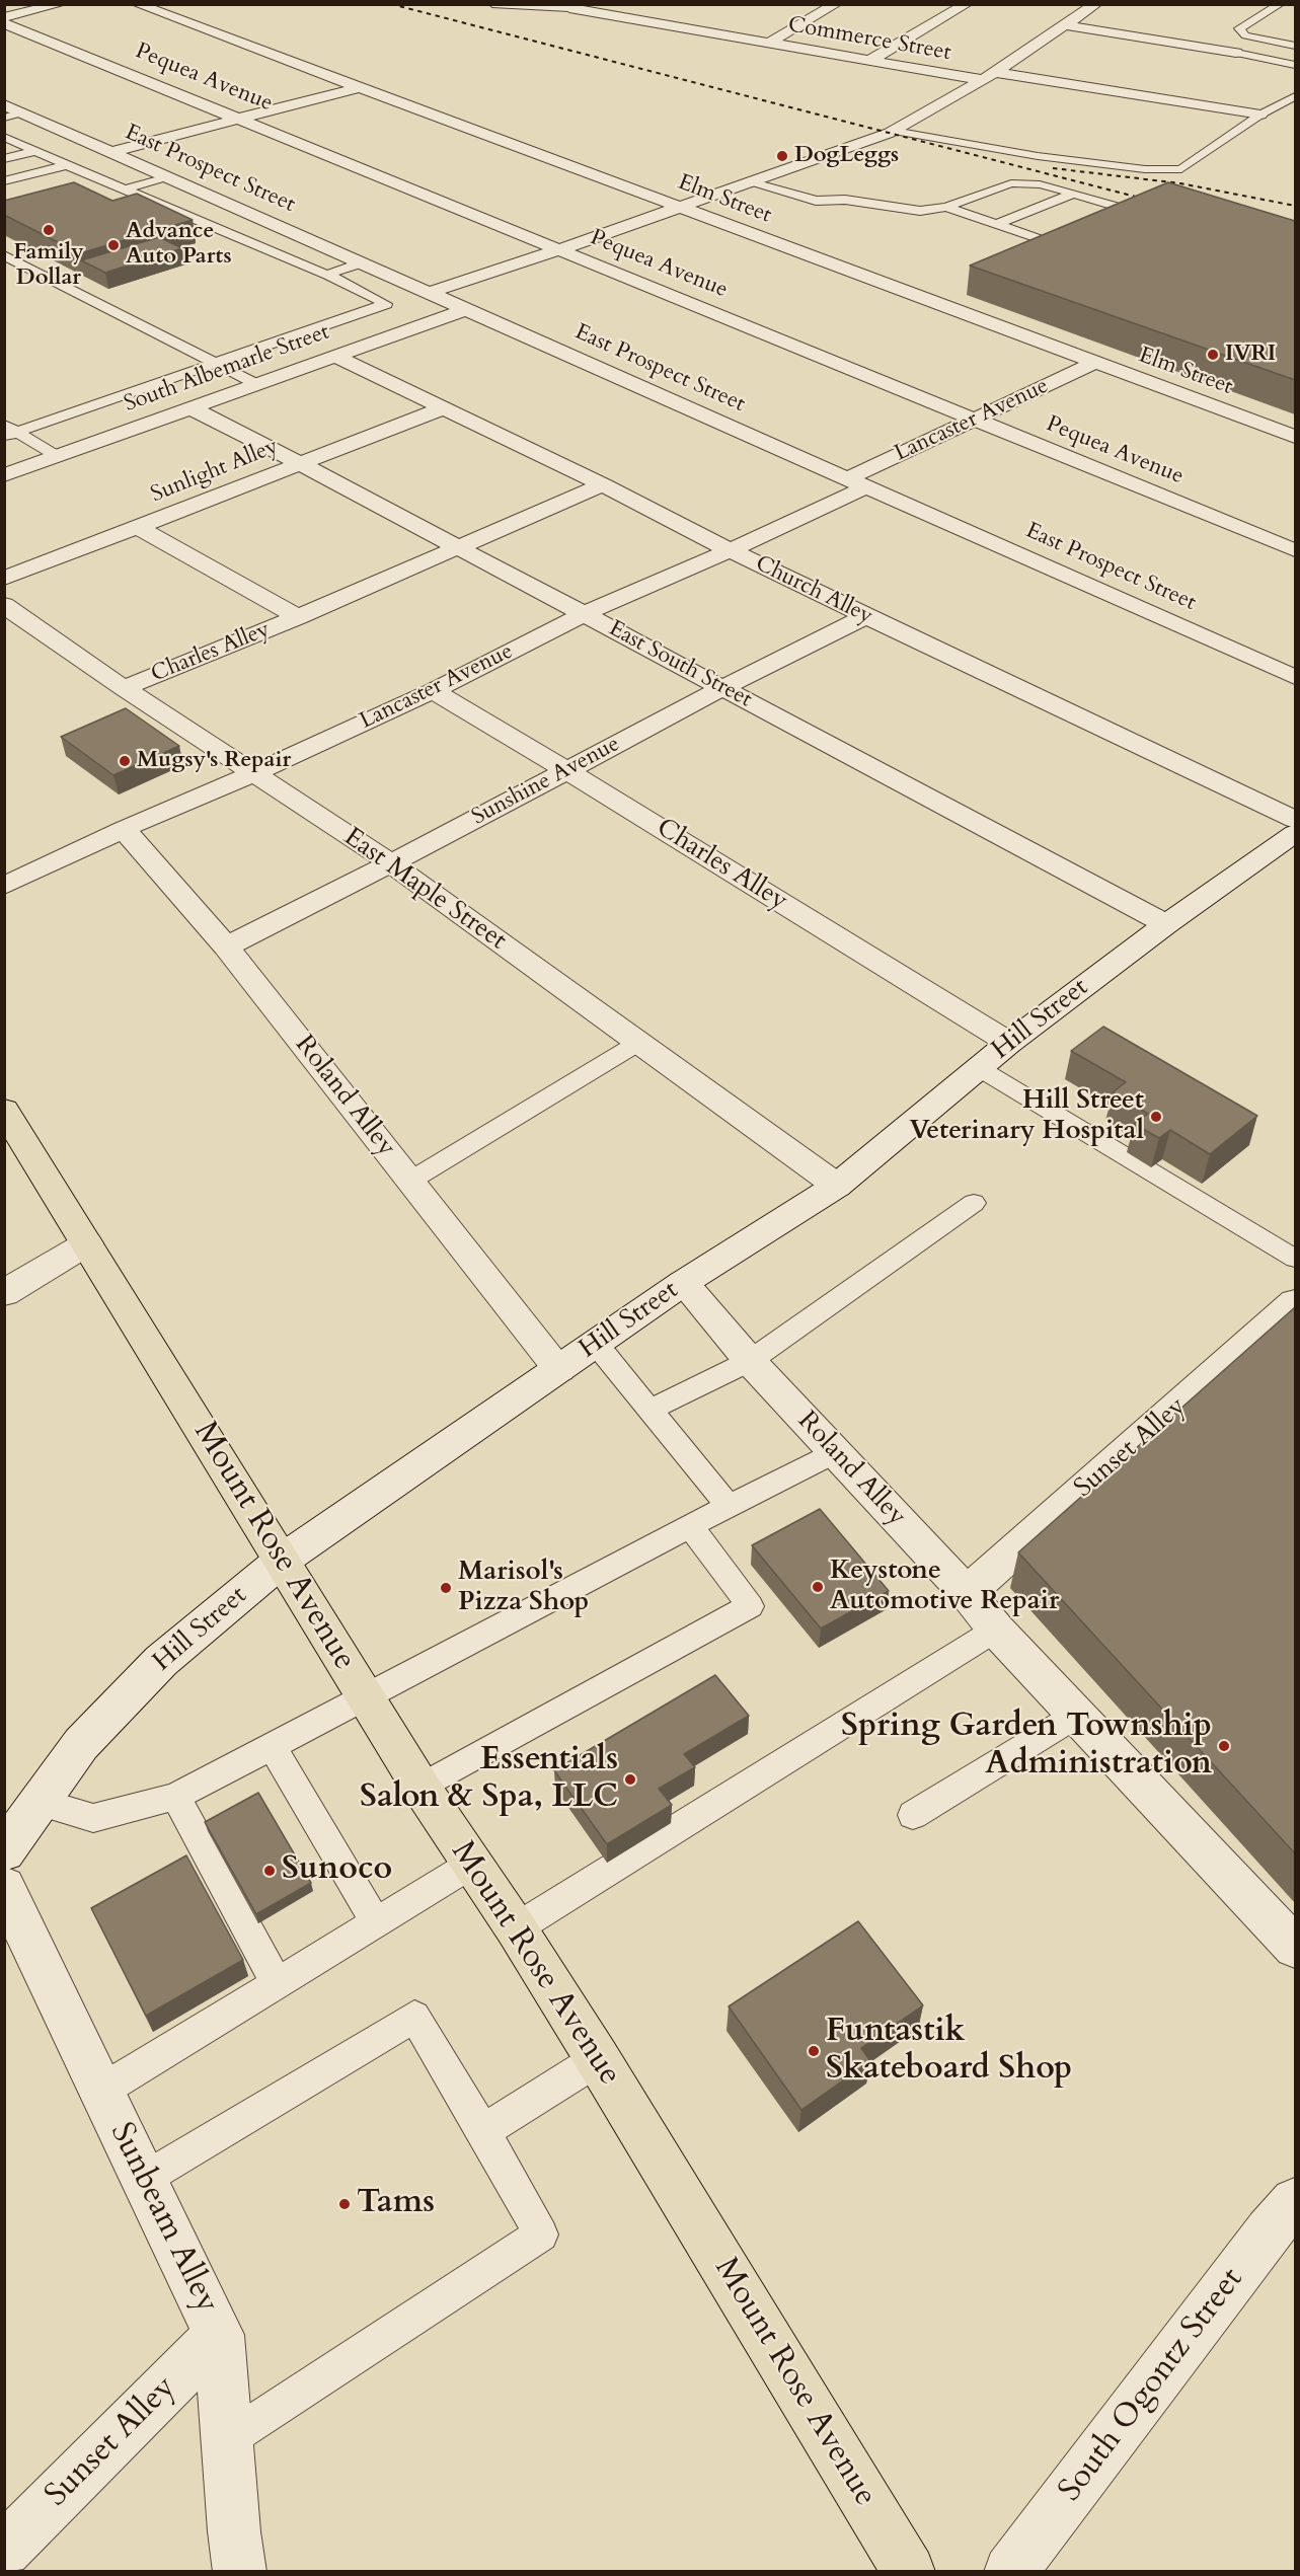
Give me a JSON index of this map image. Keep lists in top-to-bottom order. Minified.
{"streets":{"main road":["Mount Rose Avenue"],"street":["Commerce Street","Pequea Avenue","East Prospect Street","Elm Street","South Albemarle Street","Lancaster Avenue","Sunlight Alley","Church Alley","Charles Alley","East South Street","Sunshine Avenue","East Maple Street","Hill Street","Roland Alley","Sunset Alley","Sunbeam Alley","South Ogontz Street"]},"crossings":[["Pequea Avenue","Lancaster Avenue"],["East Prospect Street","South Albemarle Street"],["East Prospect Street","Lancaster Avenue"],["Elm Street","Lancaster Avenue"],["South Albemarle Street","Church Alley"],["South Albemarle Street","East South Street"],["Lancaster Avenue","Church Alley"],["Lancaster Avenue","Charles Alley"],["Lancaster Avenue","East South Street"],["Lancaster Avenue","East Maple Street"],["Lancaster Avenue","Roland Alley"],["Sunlight Alley","Church Alley"],["Sunlight Alley","Charles Alley"],["Sunlight Alley","East South Street"],["Church Alley","Charles Alley"],["Church Alley","Sunshine Avenue"],["Charles Alley","East South Street"],["Charles Alley","Sunshine Avenue"],["Charles Alley","East Maple Street"],["Charles Alley","Hill Street"],["East South Street","Sunshine Avenue"],["East South Street","Hill Street"],["Sunshine Avenue","East Maple Street"],["Sunshine Avenue","Roland Alley"],["East Maple Street","Hill Street"],["Hill Street","Roland Alley"],["Hill Street","Mount Rose Avenue"],["Roland Alley","Sunset Alley"],["Sunset Alley","Sunbeam Alley"]],"places":["DogLeggs","Family Dollar","Advance Auto Parts","IVRI","Mugsy's Repair","Hill Street Veterinary Hospital","Keystone Automotive Repair","Marisol's Pizza Shop","Spring Garden Township Administration","Essentials Salon & Spa, LLC","Sunoco","Funtastik Skateboard Shop","Tams"]}
